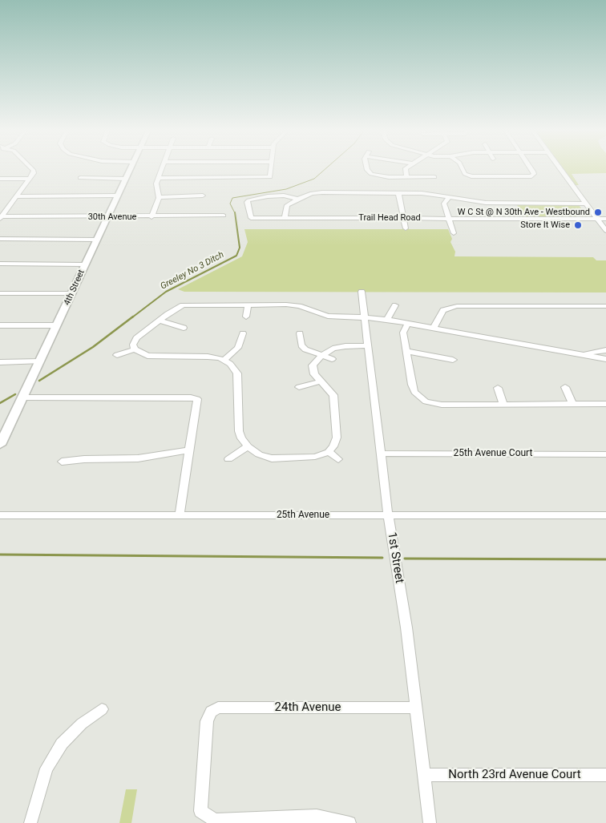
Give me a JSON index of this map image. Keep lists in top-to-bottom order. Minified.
{"streets":{"main road":["4th Street"],"street":["30th Avenue","Trail Head Road","25th Avenue Court","25th Avenue","1st Street","24th Avenue","North 23rd Avenue Court"]},"crossings":[["30th Avenue","4th Street"],["25th Avenue Court","1st Street"],["25th Avenue","1st Street"],["1st Street","24th Avenue"],["1st Street","North 23rd Avenue Court"]],"water":["Greeley No 3 Ditch"],"places":["W C St @ N 30th Ave - Westbound","Store It Wise"]}
